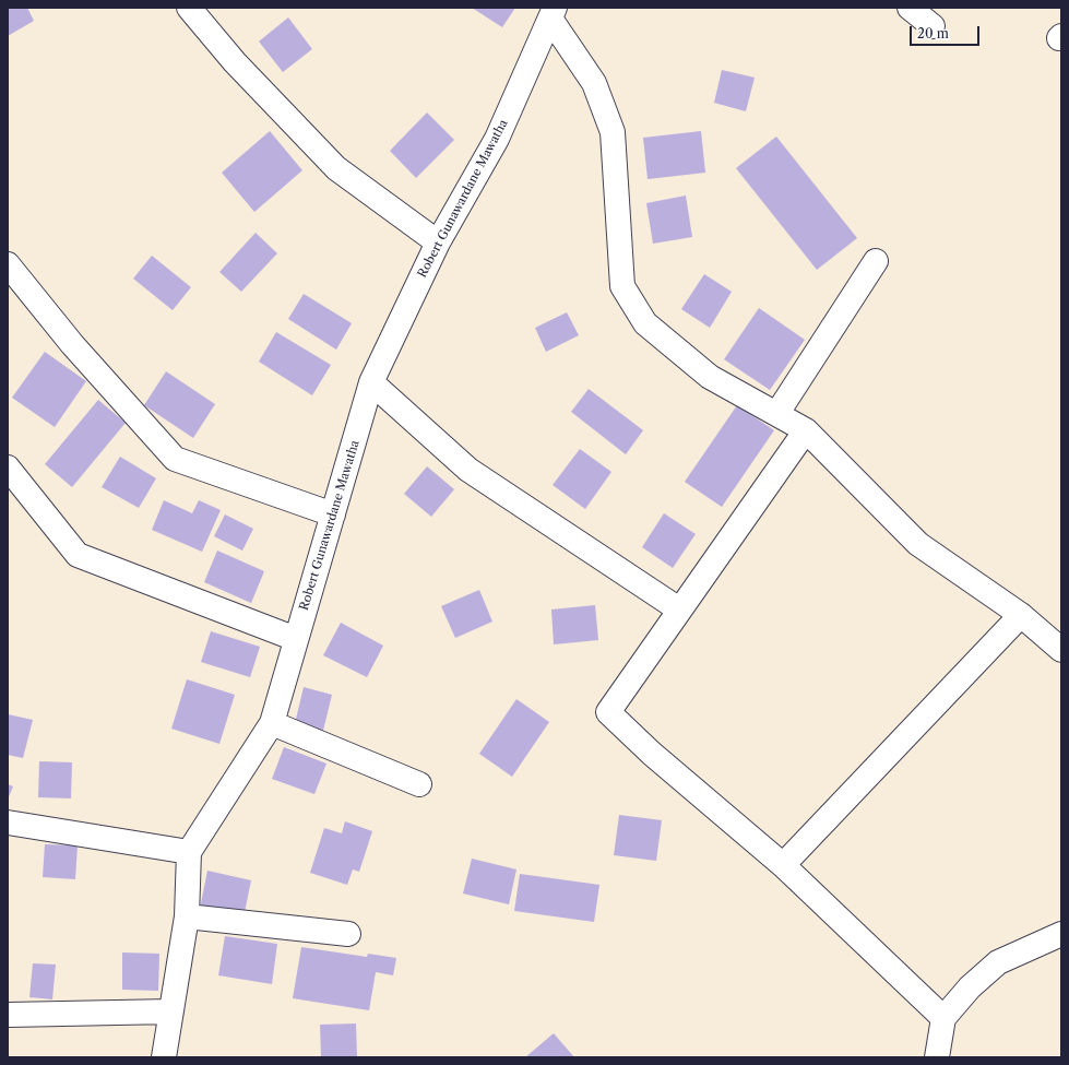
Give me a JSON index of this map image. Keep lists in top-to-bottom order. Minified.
{"streets":{"street":["Robert Gunawardane Mawatha"]},"scale_bar":"20 m"}
